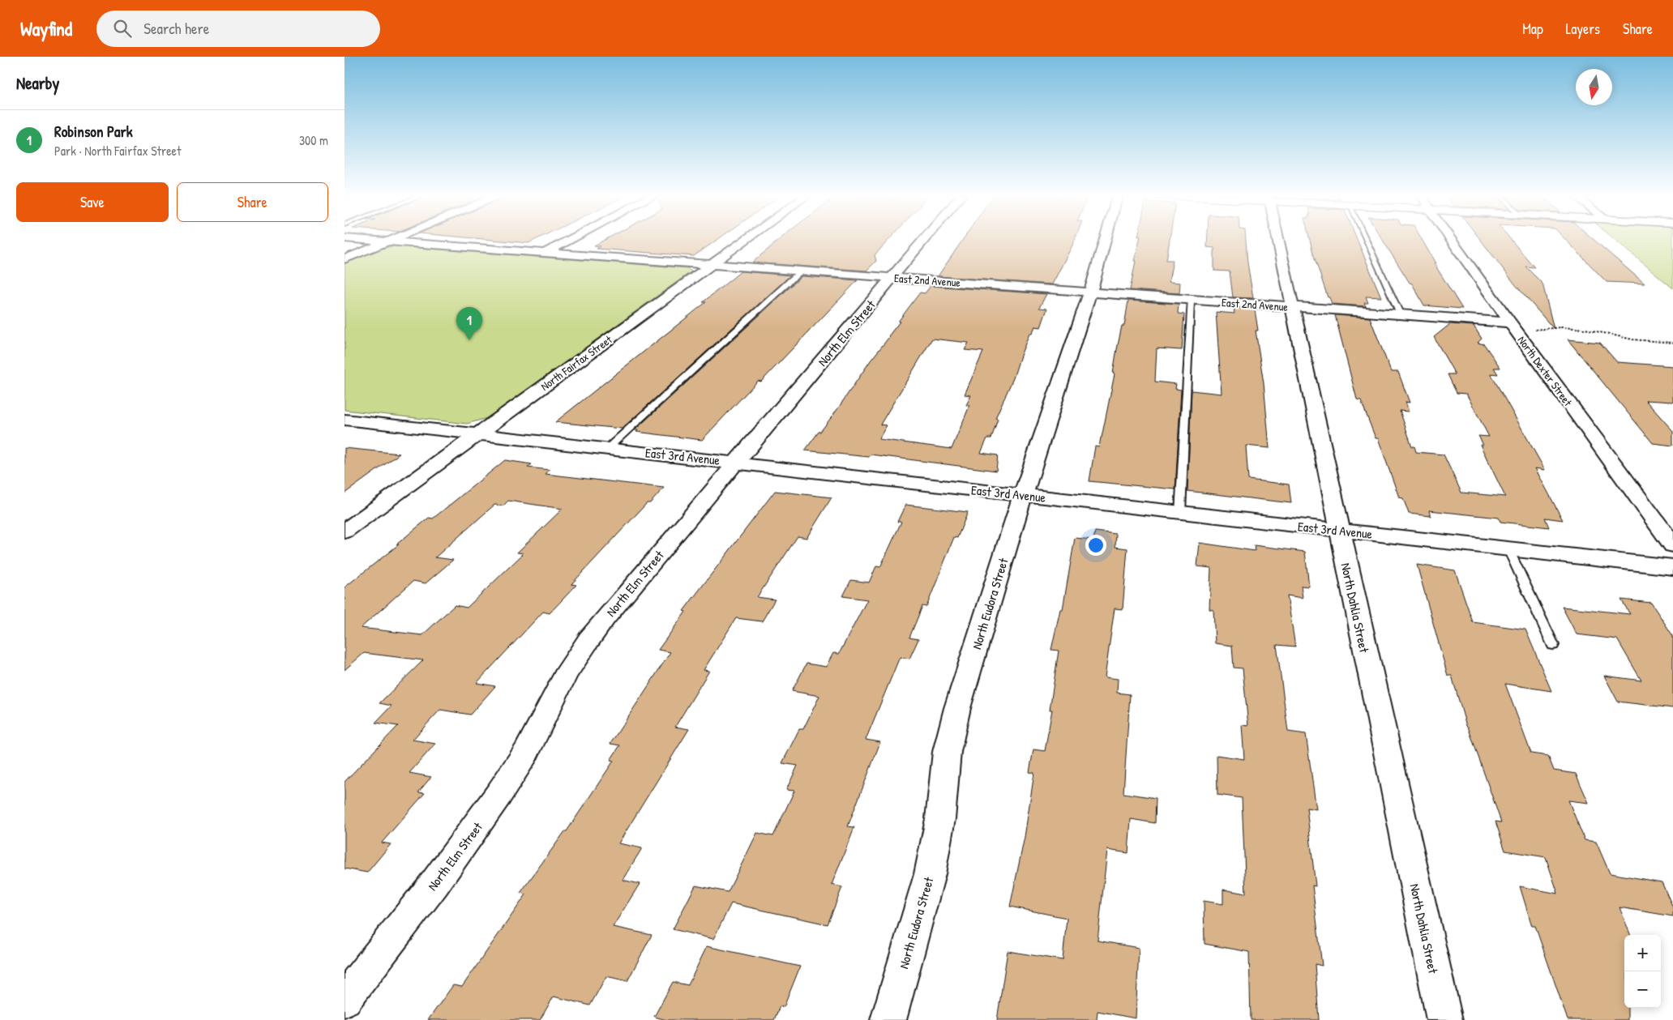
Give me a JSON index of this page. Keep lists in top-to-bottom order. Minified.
{"streets":{"street":["East 2nd Avenue","North Elm Street","North Fairfax Street","North Dexter Street","East 3rd Avenue","North Eudora Street","North Dahlia Street"]},"crossings":[["East 2nd Avenue","North Elm Street"],["East 2nd Avenue","North Fairfax Street"],["East 2nd Avenue","North Dexter Street"],["East 2nd Avenue","North Eudora Street"],["East 2nd Avenue","North Dahlia Street"],["North Elm Street","East 3rd Avenue"],["North Fairfax Street","East 3rd Avenue"],["East 3rd Avenue","North Eudora Street"],["East 3rd Avenue","North Dahlia Street"]],"north":"bottom","page":{"header":"Wayfind","search":"Search here","nav":["Map","Layers","Share"],"heading":"Nearby","list":[{"mark":"1","name":"Robinson Park","note":"Park · North Fairfax Street","value":"300 m"}],"buttons":["Save","Share"],"pins":"1","map_buttons":["+","−"]}}
